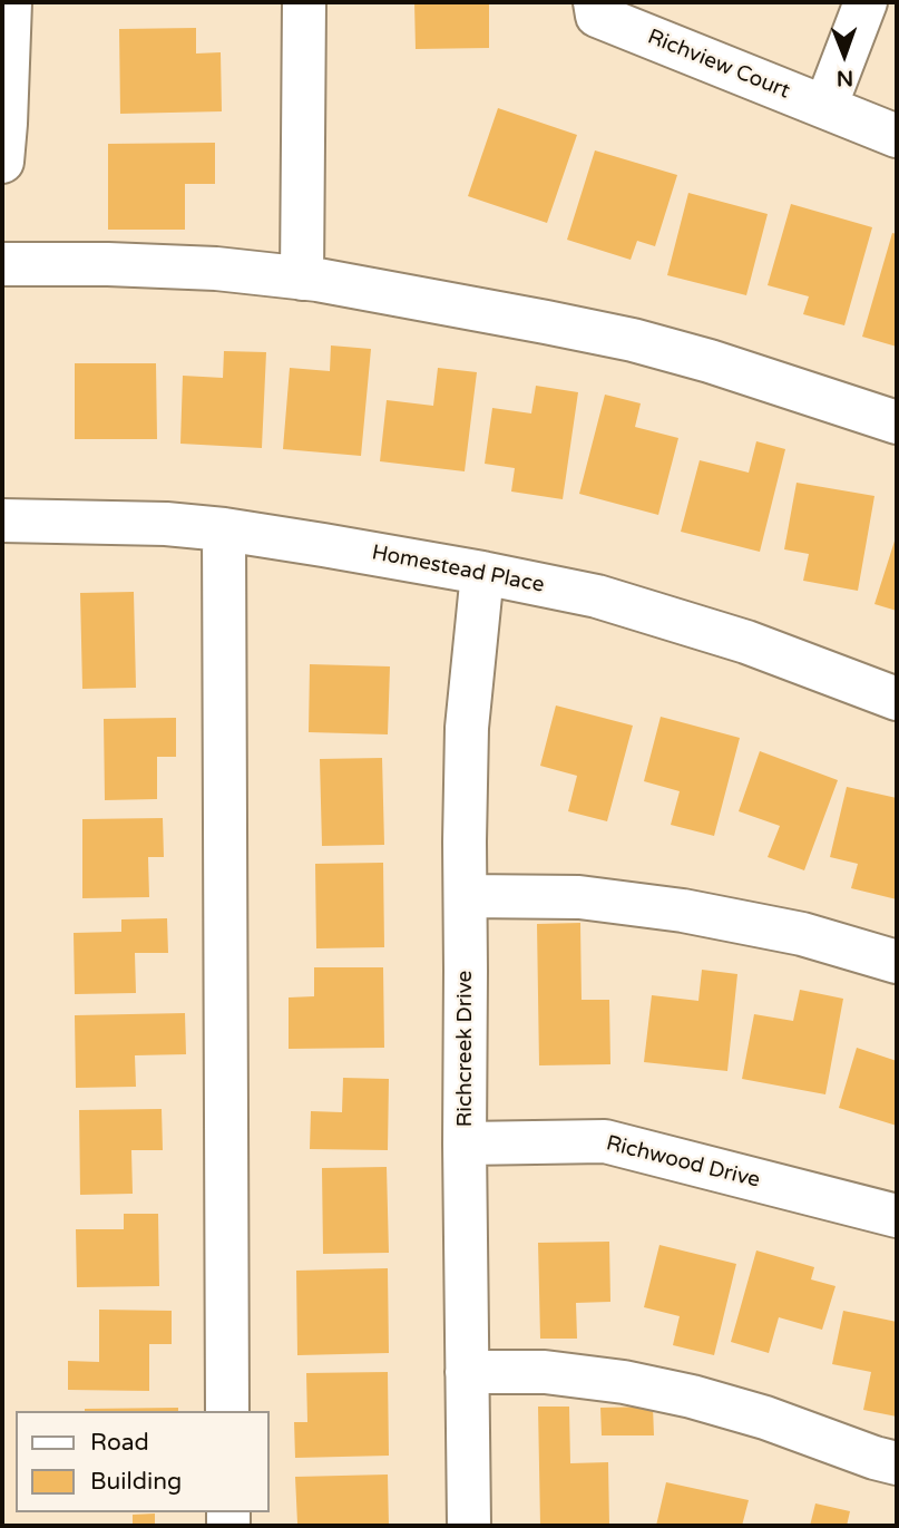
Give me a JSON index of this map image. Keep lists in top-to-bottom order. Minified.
{"streets":{"street":["Richview Court","Homestead Place","Richcreek Drive","Richwood Drive"]},"crossings":[["Homestead Place","Richcreek Drive"],["Richcreek Drive","Richwood Drive"]],"legend":["Road","Building"],"north":"bottom"}
